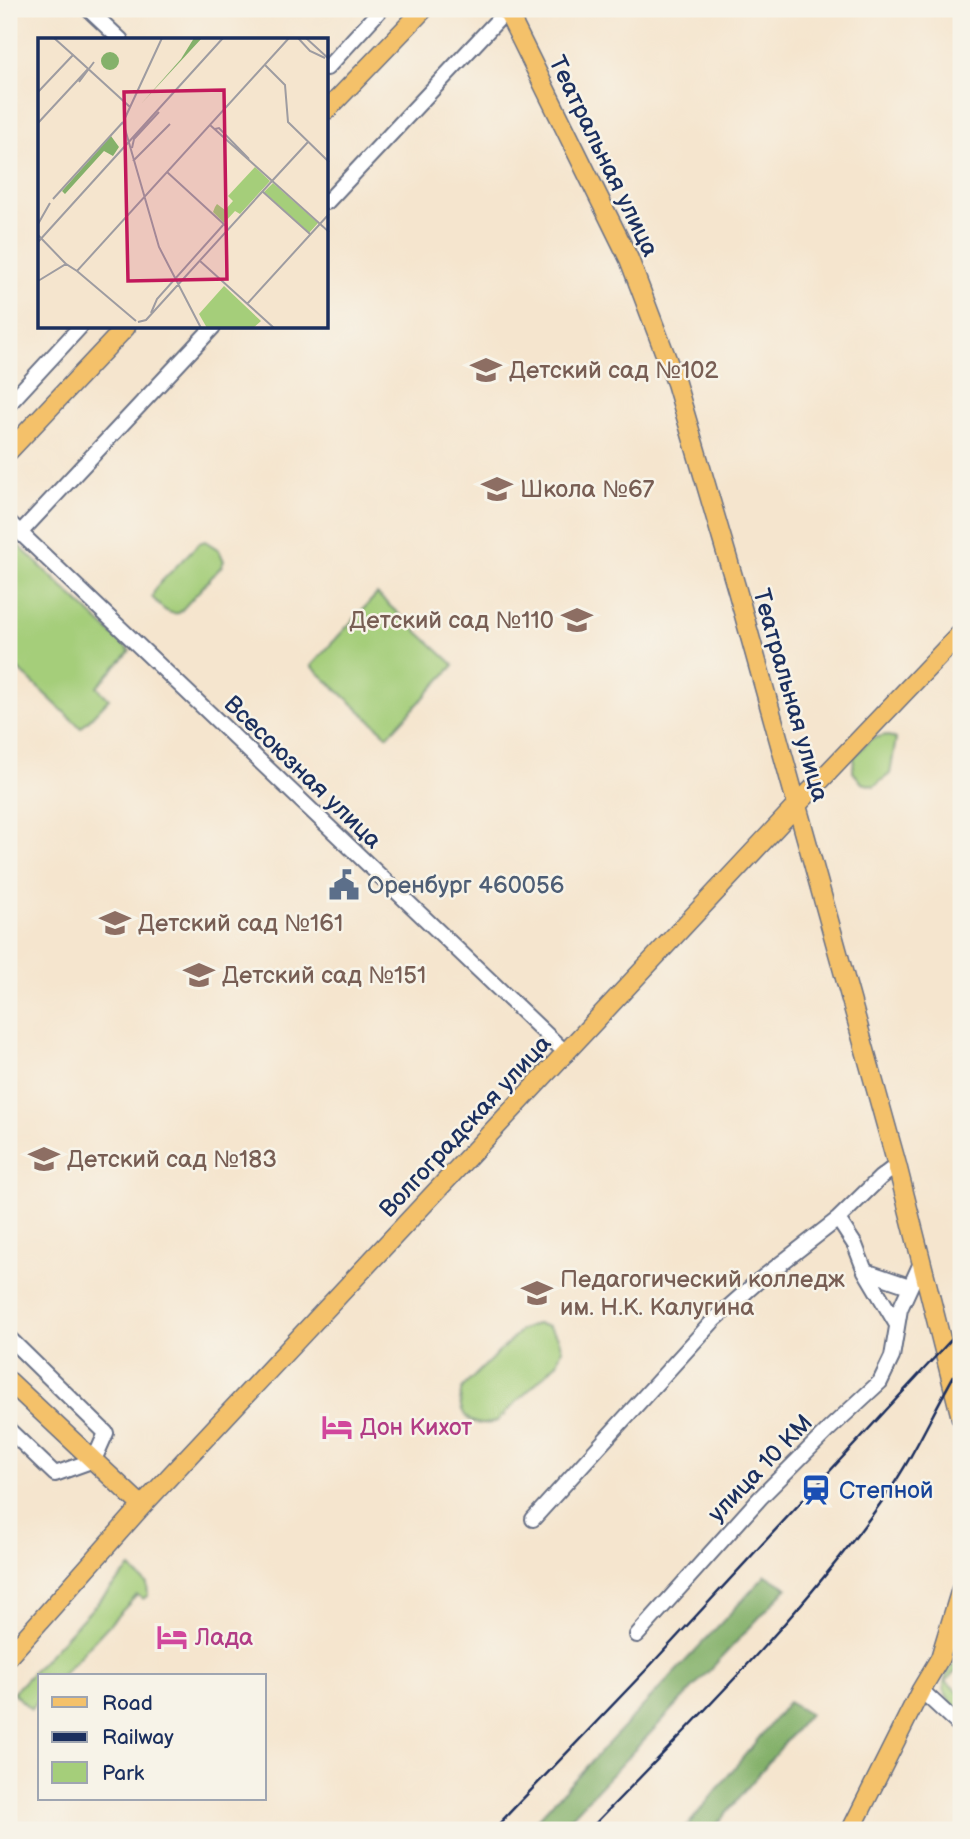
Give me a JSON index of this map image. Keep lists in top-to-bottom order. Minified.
{"streets":{"main road":["Театральная улица","Волгоградская улица"],"street":["Всесоюзная улица","улица 10 КМ"]},"crossings":[["Театральная улица","Волгоградская улица"],["Театральная улица","улица 10 КМ"],["Всесоюзная улица","Волгоградская улица"]],"places":{"school or university":["Детский сад №102","Школа №67","Детский сад №110","Детский сад №161","Детский сад №151","Детский сад №183","Педагогический колледж им. Н.К. Калугина"],"public building":["Оренбург 460056"],"hotel":["Дон Кихот","Лада"],"station":["Степной"]},"legend":["Road","Railway","Park"]}
